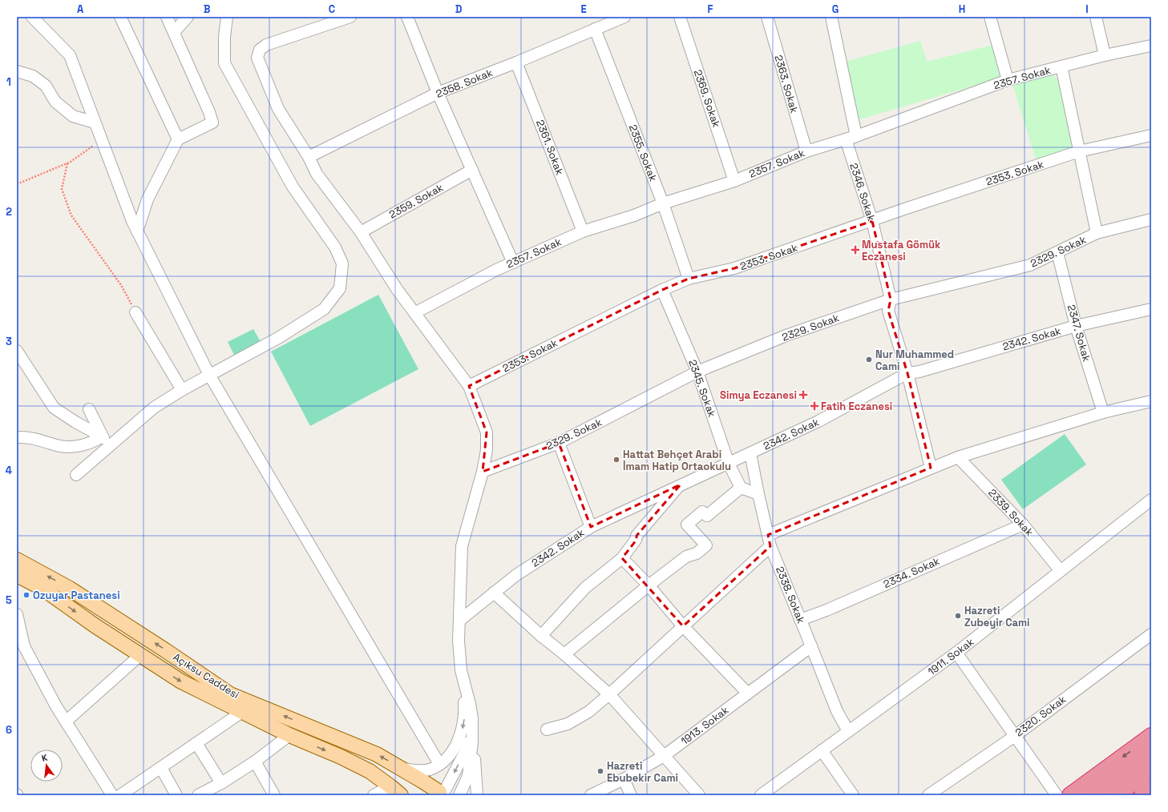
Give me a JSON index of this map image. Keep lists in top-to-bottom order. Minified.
{"streets":{"main road":["Açıksu Caddesi"],"street":["2357. Sokak","2358. Sokak","2363. Sokak","2369. Sokak","2361. Sokak","2355. Sokak","2353. Sokak","2346. Sokak","2359. Sokak","2329. Sokak","2347. Sokak","2342. Sokak","2345. Sokak","2339. Sokak","2334. Sokak","2338. Sokak","1911. Sokak","2320. Sokak","1913. Sokak"]},"crossings":[["2357. Sokak","2363. Sokak"],["2357. Sokak","2369. Sokak"],["2357. Sokak","2361. Sokak"],["2357. Sokak","2355. Sokak"],["2357. Sokak","2346. Sokak"],["2358. Sokak","2361. Sokak"],["2358. Sokak","2355. Sokak"],["2355. Sokak","2353. Sokak"],["2353. Sokak","2346. Sokak"],["2353. Sokak","2345. Sokak"],["2346. Sokak","2329. Sokak"],["2346. Sokak","2342. Sokak"],["2329. Sokak","2347. Sokak"],["2329. Sokak","2345. Sokak"],["2347. Sokak","2342. Sokak"],["2342. Sokak","2345. Sokak"],["2342. Sokak","2338. Sokak"],["2339. Sokak","2334. Sokak"],["2339. Sokak","1911. Sokak"],["2334. Sokak","2338. Sokak"],["2338. Sokak","1911. Sokak"],["2338. Sokak","1913. Sokak"]],"places":{"health":["Mustafa Gömük Eczanesi","Simya Eczanesi","Fatih Eczanesi"],"other":["Nur Muhammed Cami","Hattat Behçet Arabi İmam Hatip Ortaokulu","Ozuyar Pastanesi","Hazreti Zubeyir Cami","Hazreti Ebubekir Cami"]},"north":"top","grid":{"columns":["A","B","C","D","E","F","G","H","I"],"rows":["1","2","3","4","5","6"]}}
